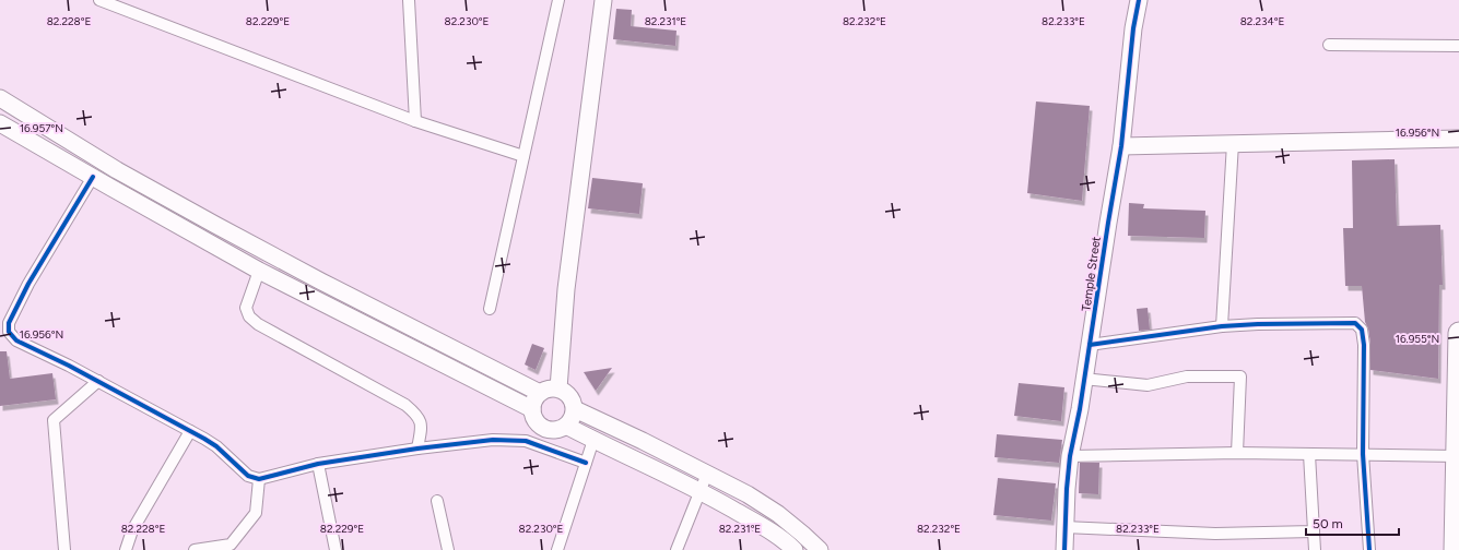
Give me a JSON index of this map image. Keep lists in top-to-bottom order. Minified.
{"streets":{"street":["Temple Street"]},"scale_bar":"50 m","coordinates":["82.228°E","82.229°E","82.230°E","82.231°E","82.232°E","82.233°E","82.234°E","16.957°N","16.956°N","16.955°N"]}
